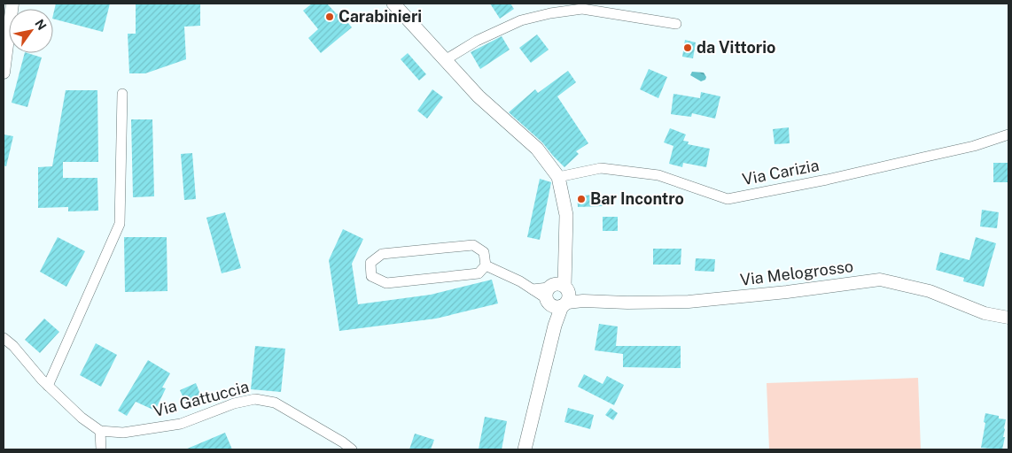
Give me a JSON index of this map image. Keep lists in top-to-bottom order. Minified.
{"streets":{"street":["Via Carizia","Via Melogrosso","Via Gattuccia"]},"places":["Carabinieri","da Vittorio","Bar Incontro"],"north":"top right"}
